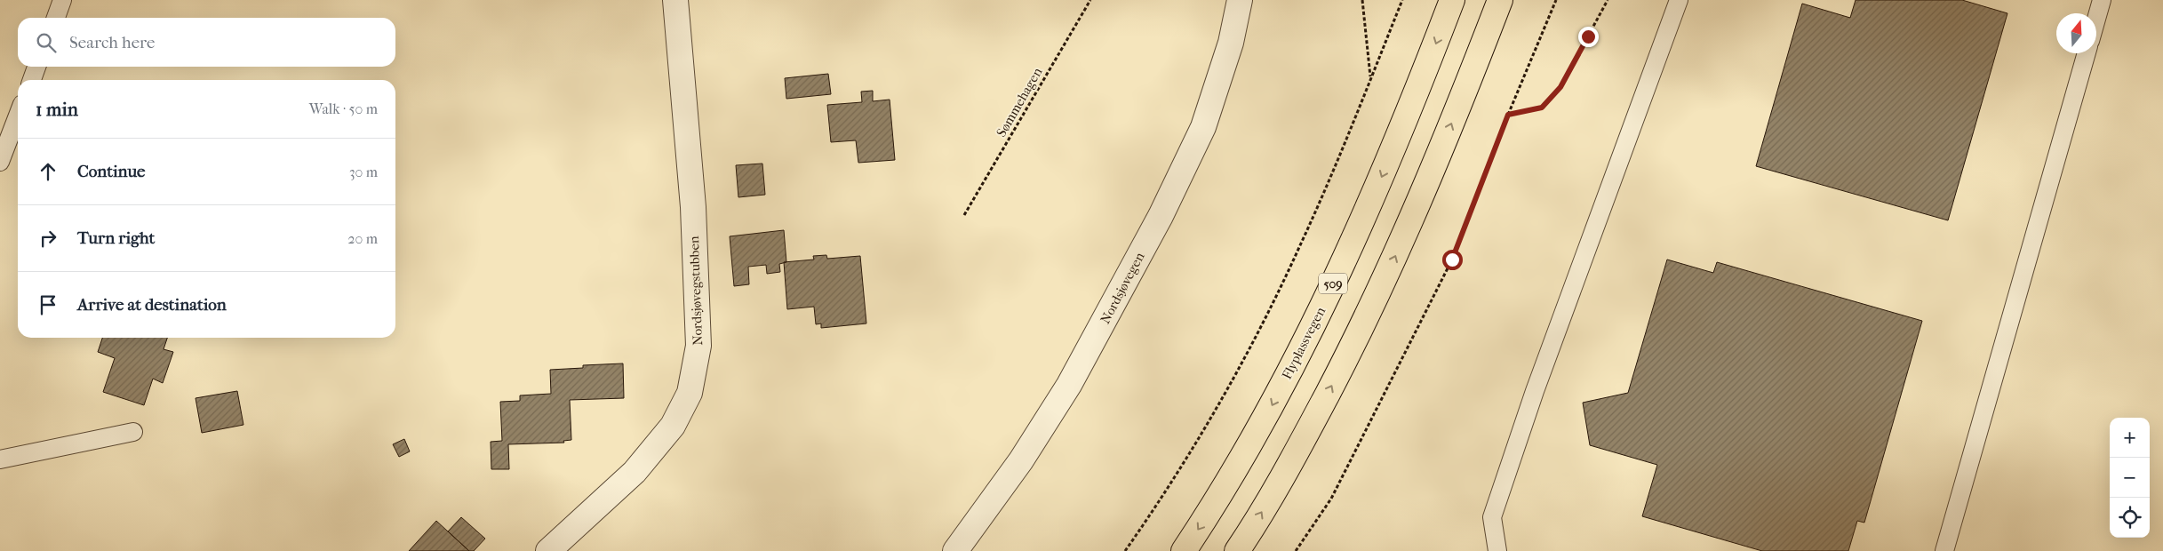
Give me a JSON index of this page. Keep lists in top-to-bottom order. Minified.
{"streets":{"highway":["509","Flyplassvegen"],"street":["Nordsjøvegen","Nordsjøvegstubben"],"path":["Sømmehagen"]},"north":"top","page":{"search":"Search here","heading":["1 min","Walk · 50 m"],"list":[["Continue","30 m"],["Turn right","20 m"],"Arrive at destination"],"map_buttons":["+","−"]}}
